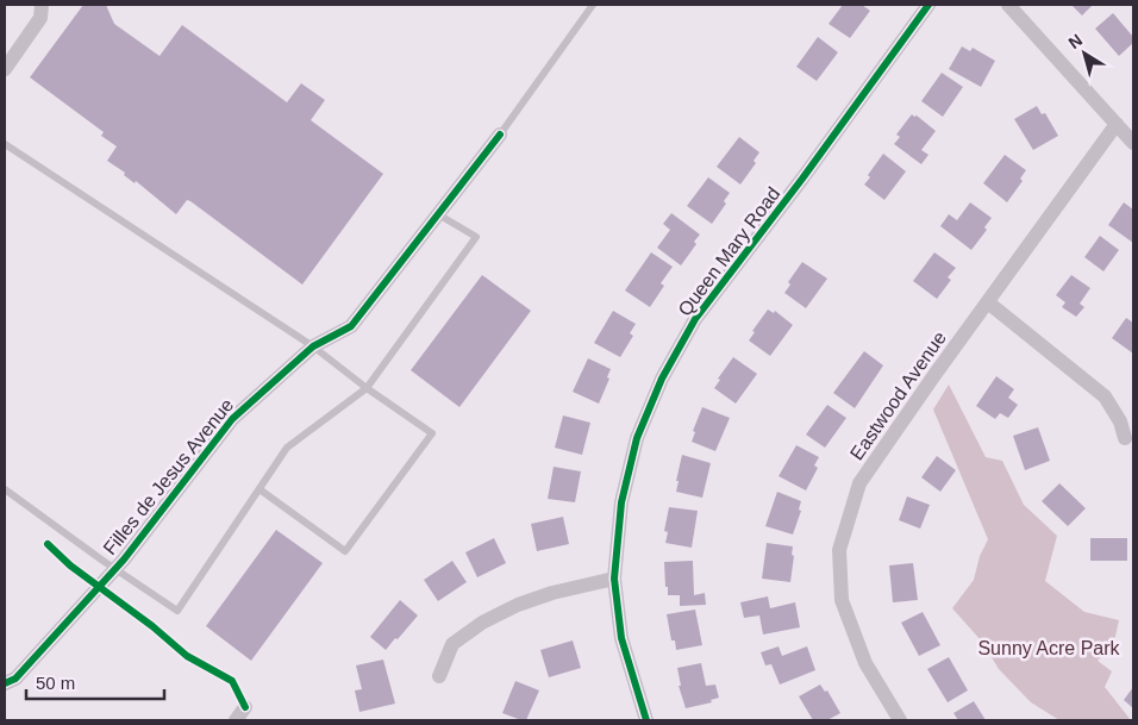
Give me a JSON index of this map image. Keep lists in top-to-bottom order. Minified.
{"streets":{"street":["Queen Mary Road","Eastwood Avenue","Filles de Jesus Avenue"]},"parks":["Sunny Acre Park"],"scale_bar":"50 m","north":"top left"}
